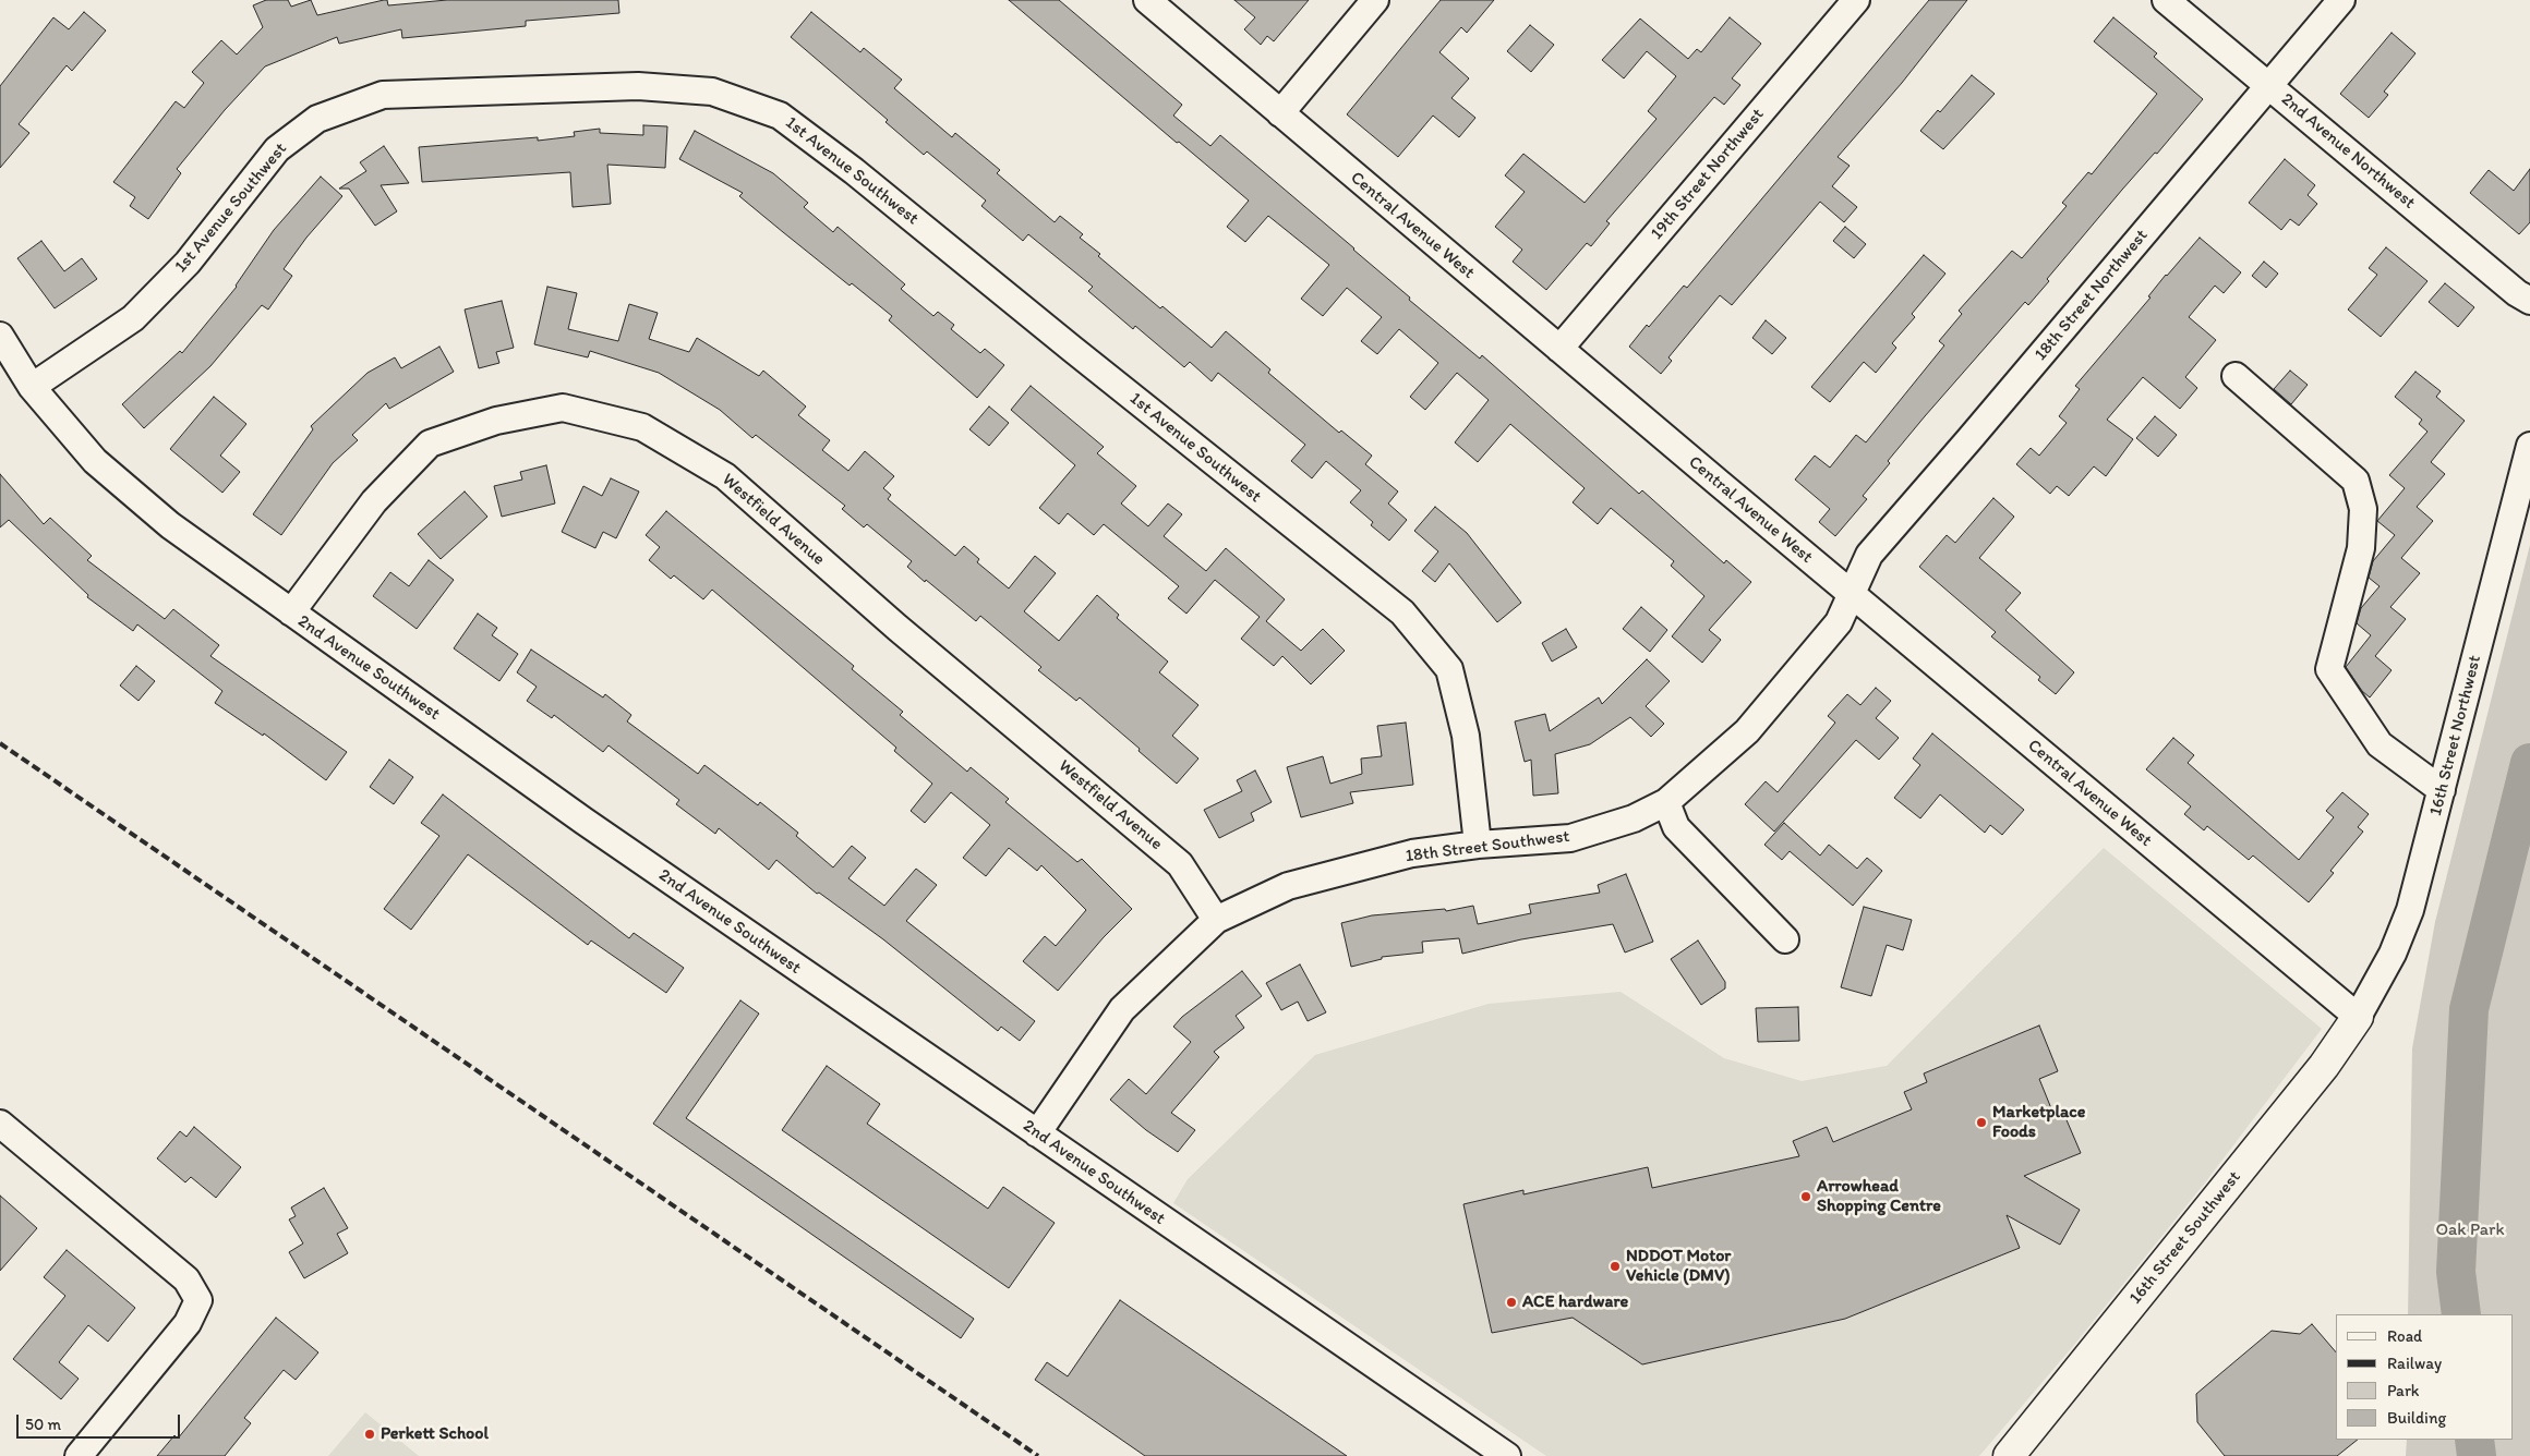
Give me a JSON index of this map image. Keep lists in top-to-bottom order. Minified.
{"streets":{"main road":["16th Street Southwest"],"street":["2nd Avenue Northwest","1st Avenue Southwest","19th Street Northwest","Central Avenue West","18th Street Northwest","Westfield Avenue","2nd Avenue Southwest","16th Street Northwest","18th Street Southwest"]},"crossings":[["2nd Avenue Northwest","18th Street Northwest"],["1st Avenue Southwest","2nd Avenue Southwest"],["1st Avenue Southwest","18th Street Southwest"],["19th Street Northwest","Central Avenue West"],["Central Avenue West","18th Street Northwest"],["Central Avenue West","16th Street Northwest"],["Central Avenue West","18th Street Southwest"],["Central Avenue West","16th Street Southwest"],["18th Street Northwest","18th Street Southwest"],["Westfield Avenue","2nd Avenue Southwest"],["Westfield Avenue","18th Street Southwest"],["2nd Avenue Southwest","18th Street Southwest"],["16th Street Northwest","16th Street Southwest"]],"parks":["Oak Park"],"places":["Marketplace Foods","Arrowhead Shopping Centre","NDDOT Motor Vehicle (DMV)","ACE hardware","Perkett School"],"legend":["Road","Railway","Park","Building"],"scale_bar":"50 m"}
